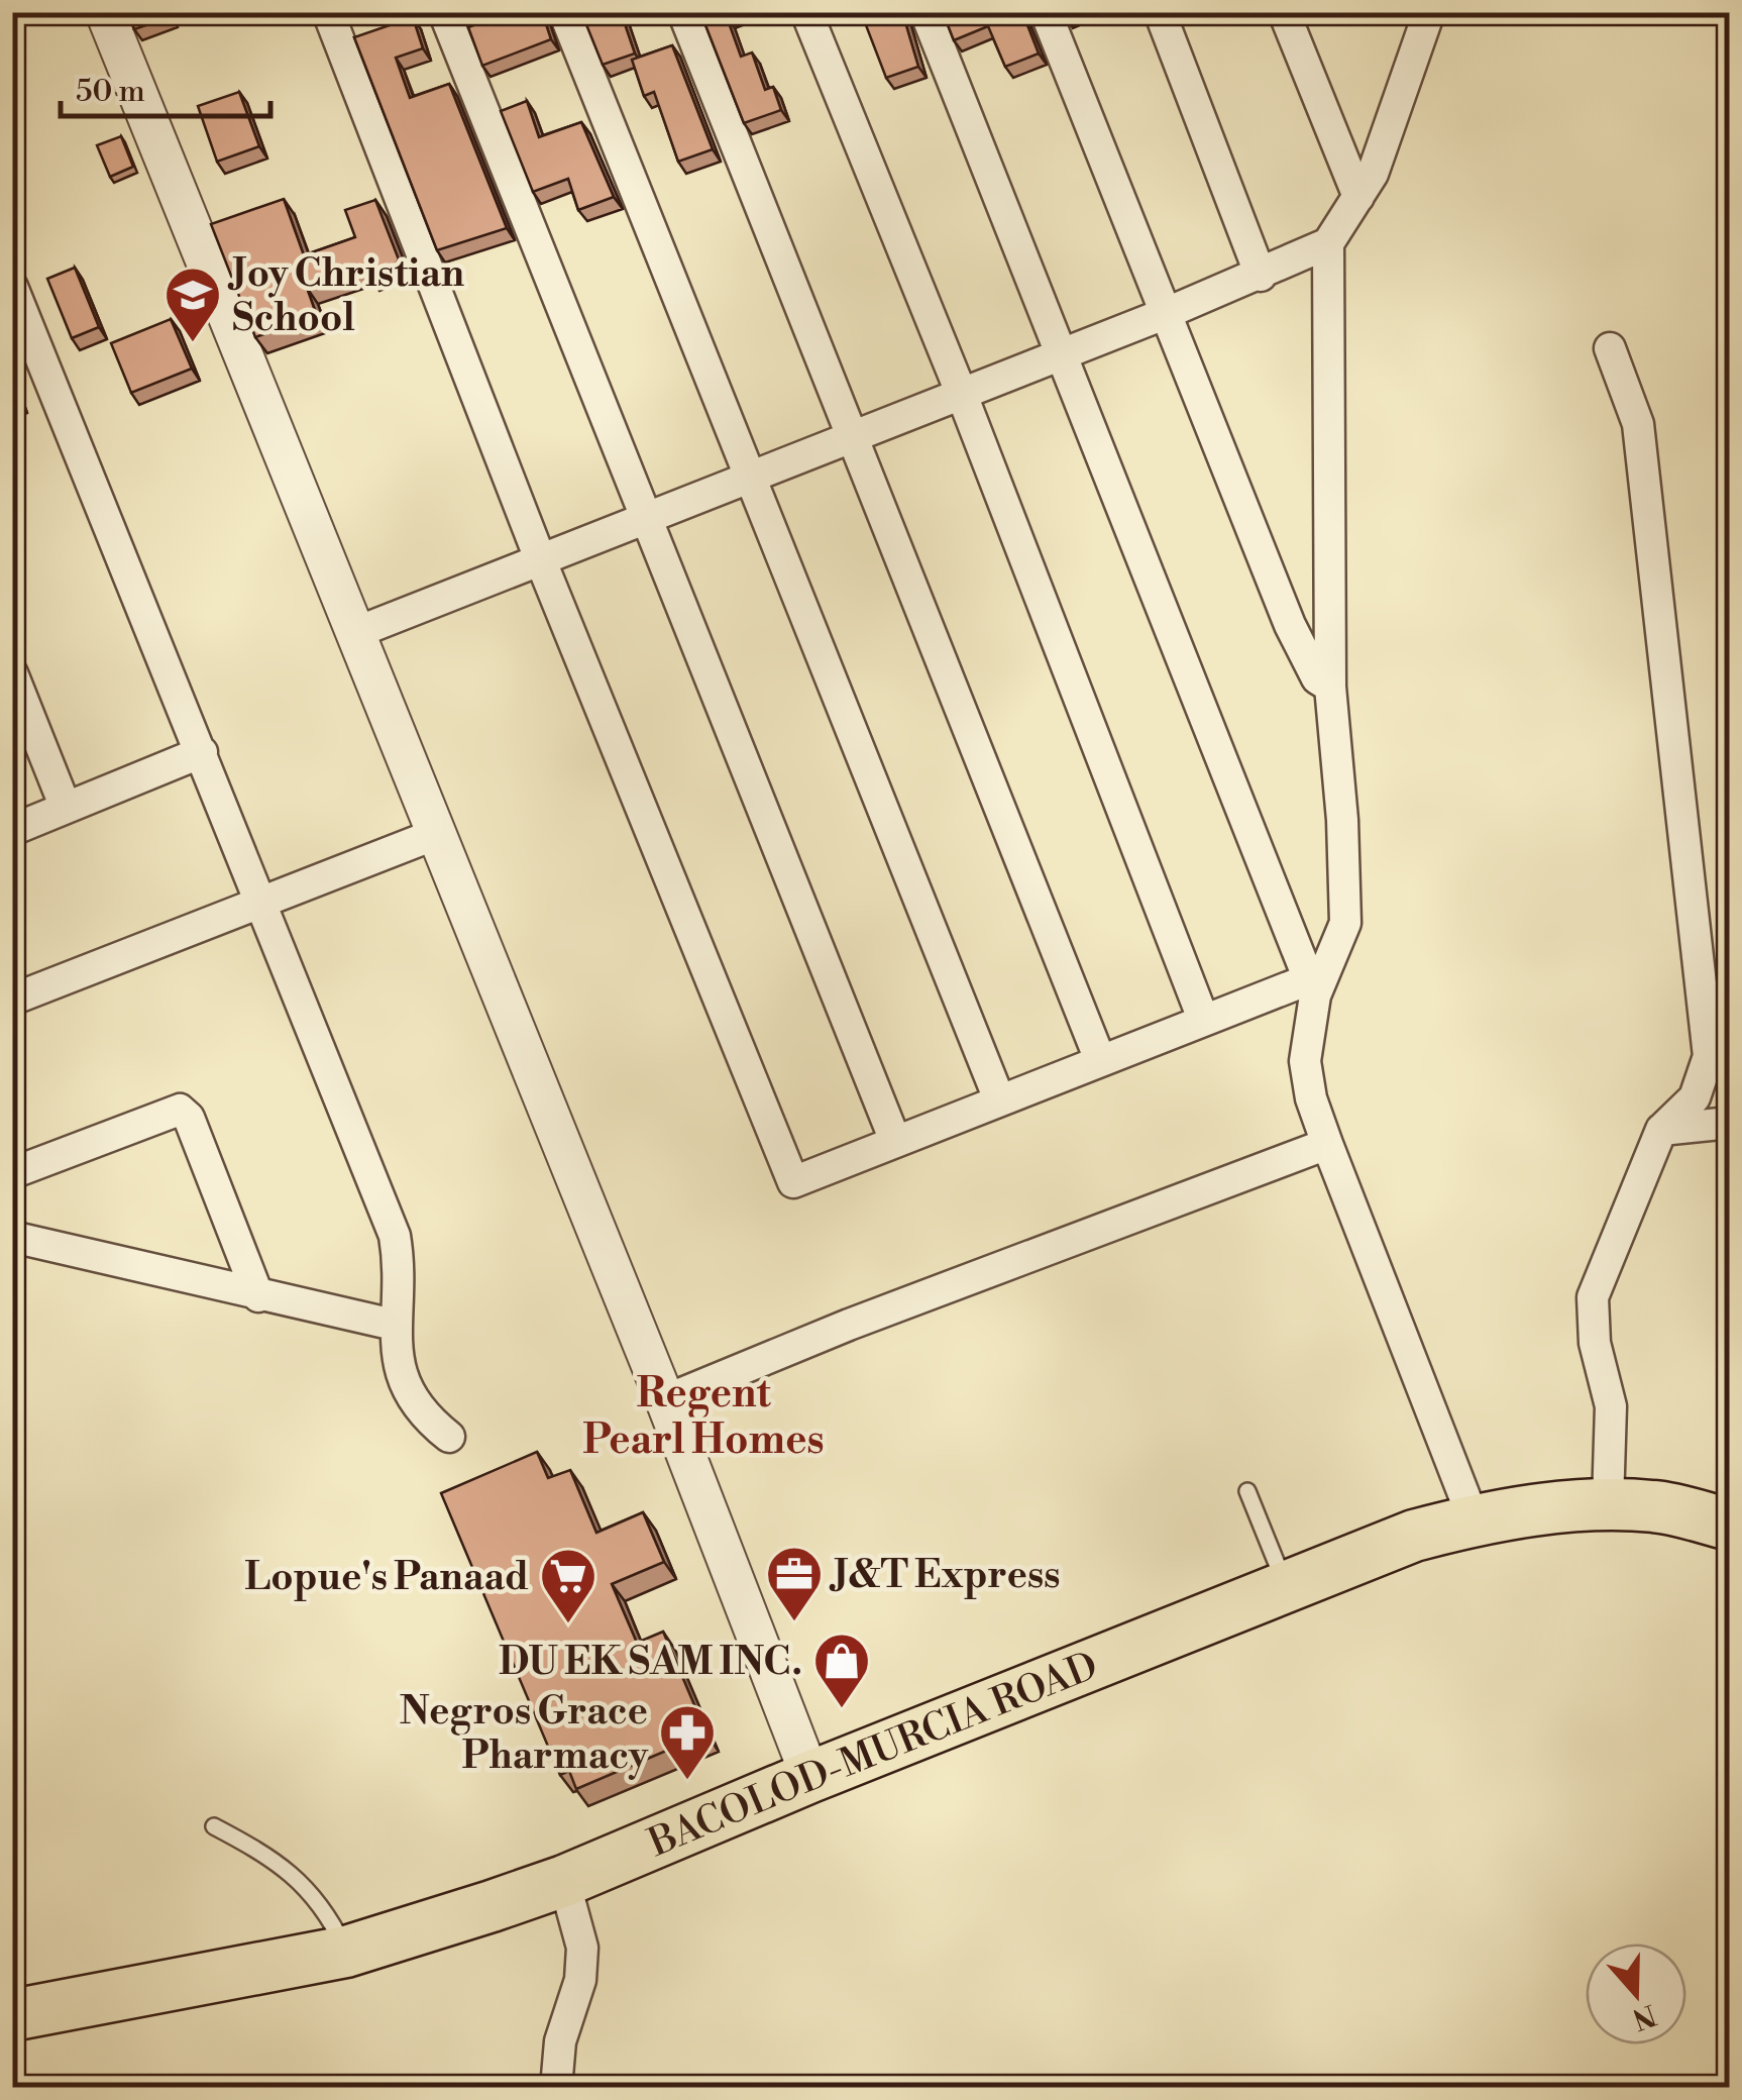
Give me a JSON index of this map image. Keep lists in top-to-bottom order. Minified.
{"streets":{"main road":["BACOLOD-MURCIA ROAD"]},"districts":["Regent Pearl Homes"],"places":{"school or university":["Joy Christian School"],"office":["J&T Express"],"supermarket":["Lopue's Panaad"],"shop":["DU EK SAM INC."],"pharmacy":["Negros Grace Pharmacy"]},"scale_bar":"50 m","north":"bottom"}
